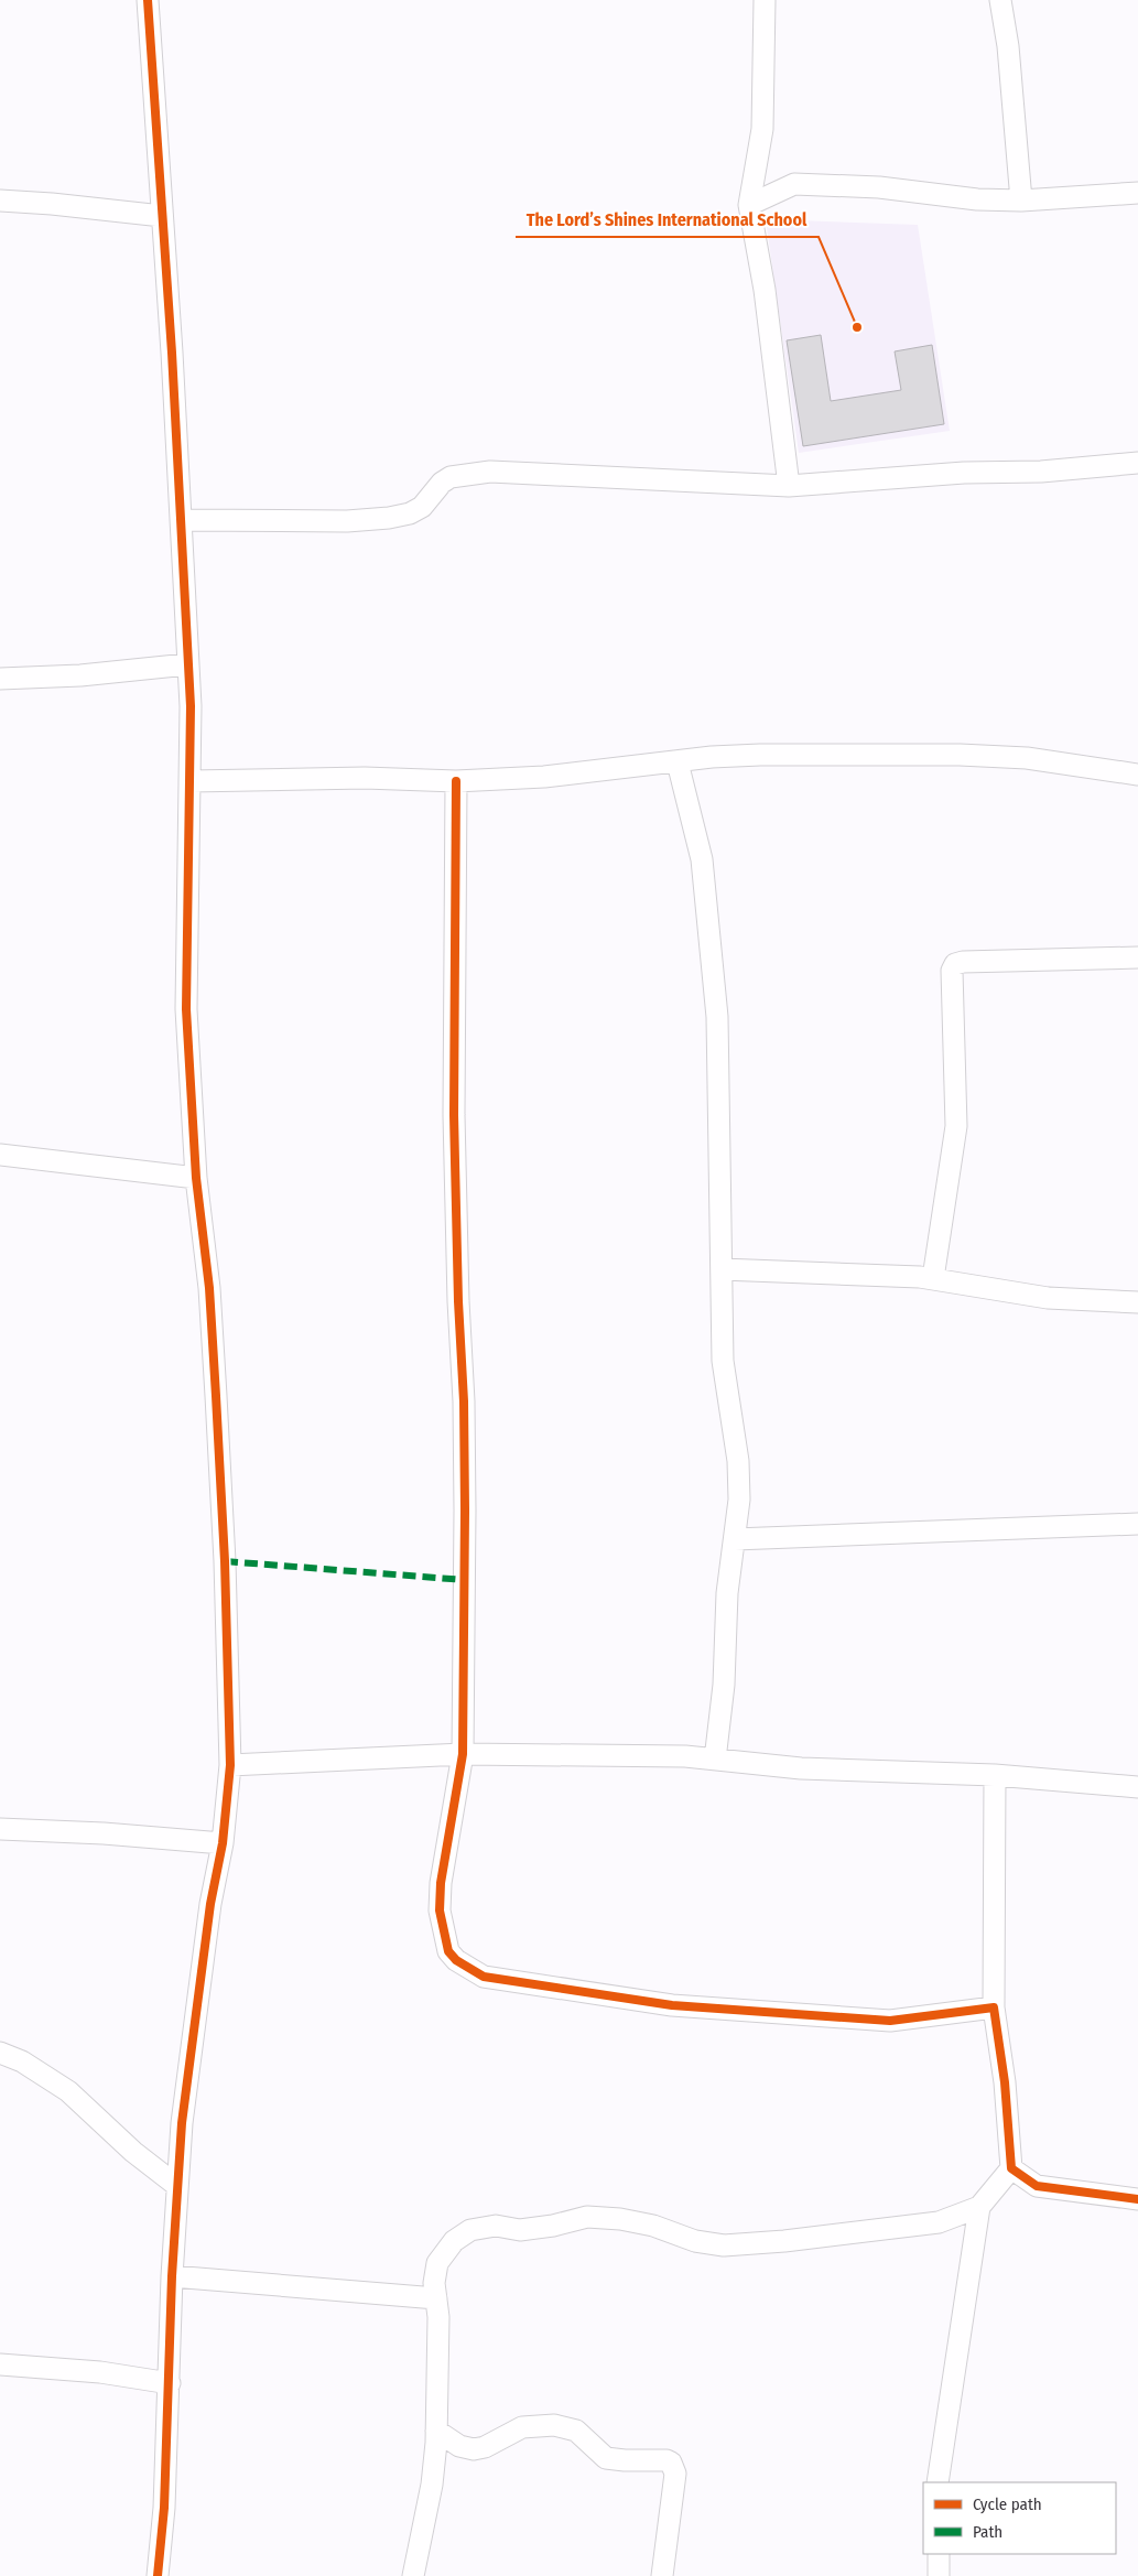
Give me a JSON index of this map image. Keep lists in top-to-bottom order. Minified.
{"places":["The Lord’s Shines International School"],"legend":["Cycle path","Path"]}
